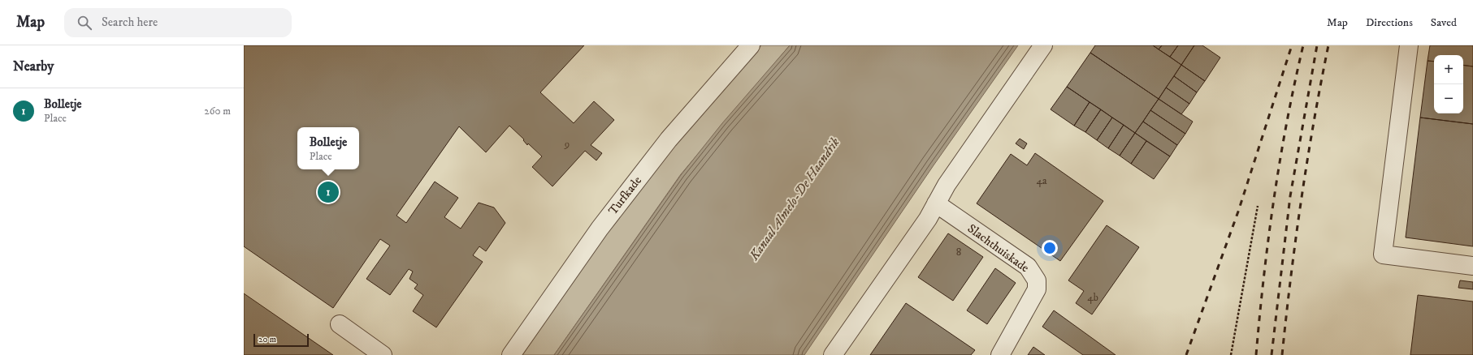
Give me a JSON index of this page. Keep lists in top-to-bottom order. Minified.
{"streets":{"street":["Turfkade","Slachthuiskade"]},"water":["Kanaal Almelo-De Haandrik"],"house_numbers":["9","4a","8","4b"],"scale_bar":"20 m","page":{"header":"Map","search":"Search here","nav":["Map","Directions","Saved"],"heading":"Nearby","map_buttons":["+","−"],"list":[{"mark":"1","name":"Bolletje","note":"Place","value":"260 m"}],"popup":["Bolletje","Place"],"pins":"1","scale":"20 m"}}
